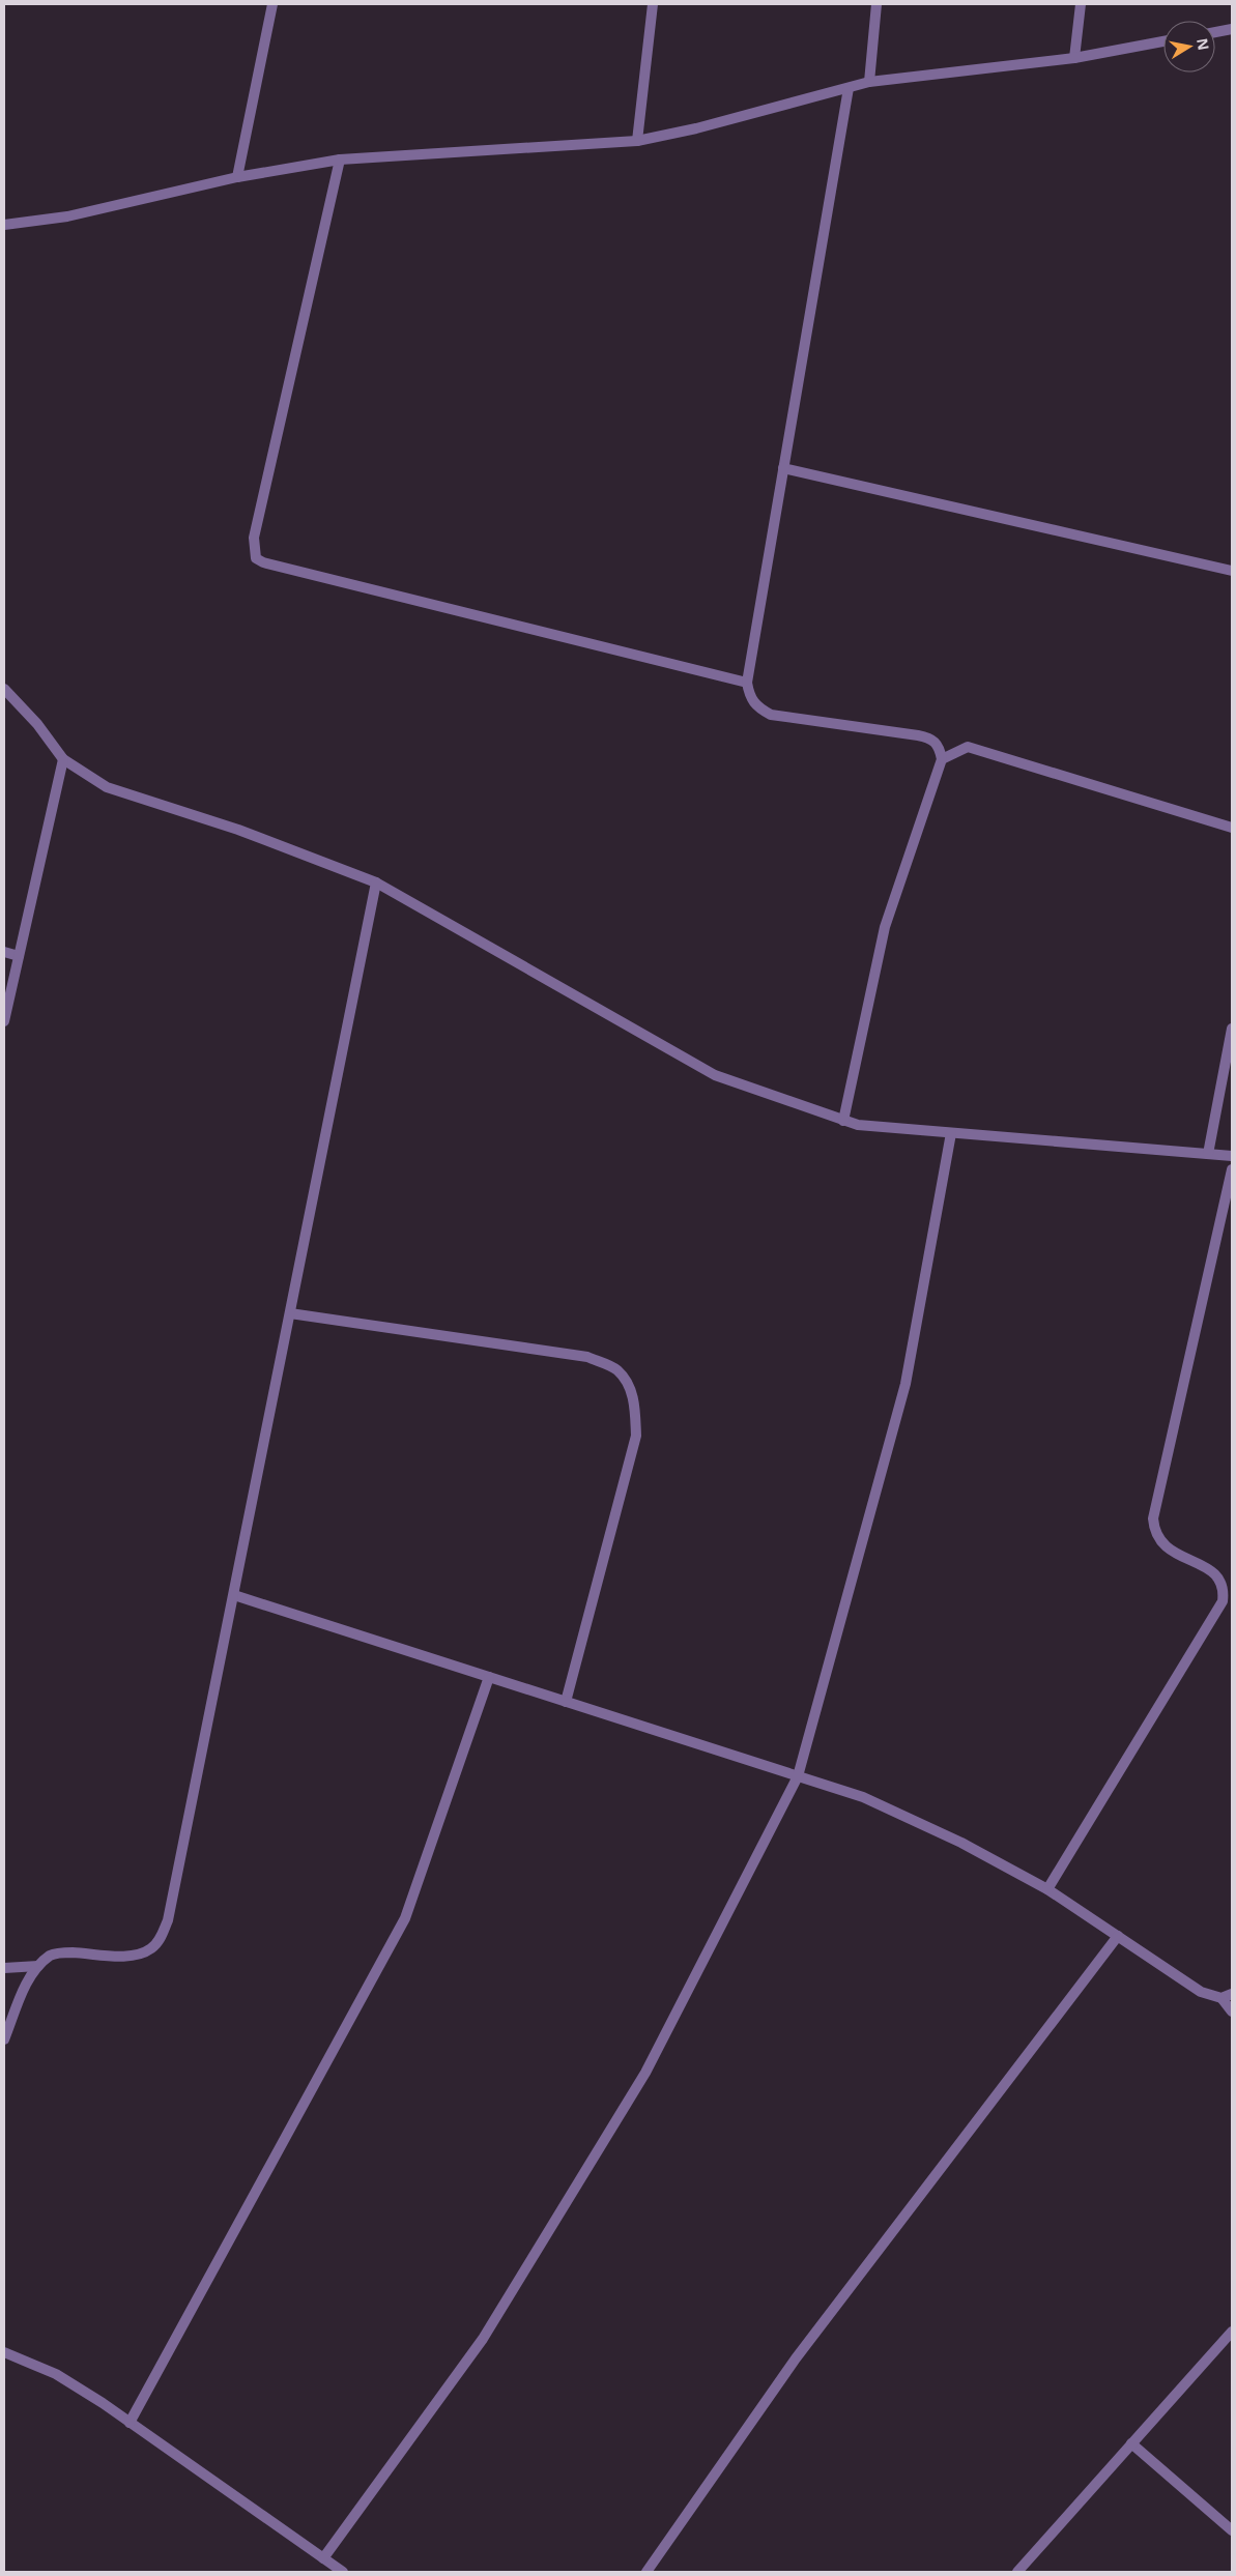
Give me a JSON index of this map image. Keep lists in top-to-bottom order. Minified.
{"north":"right"}
